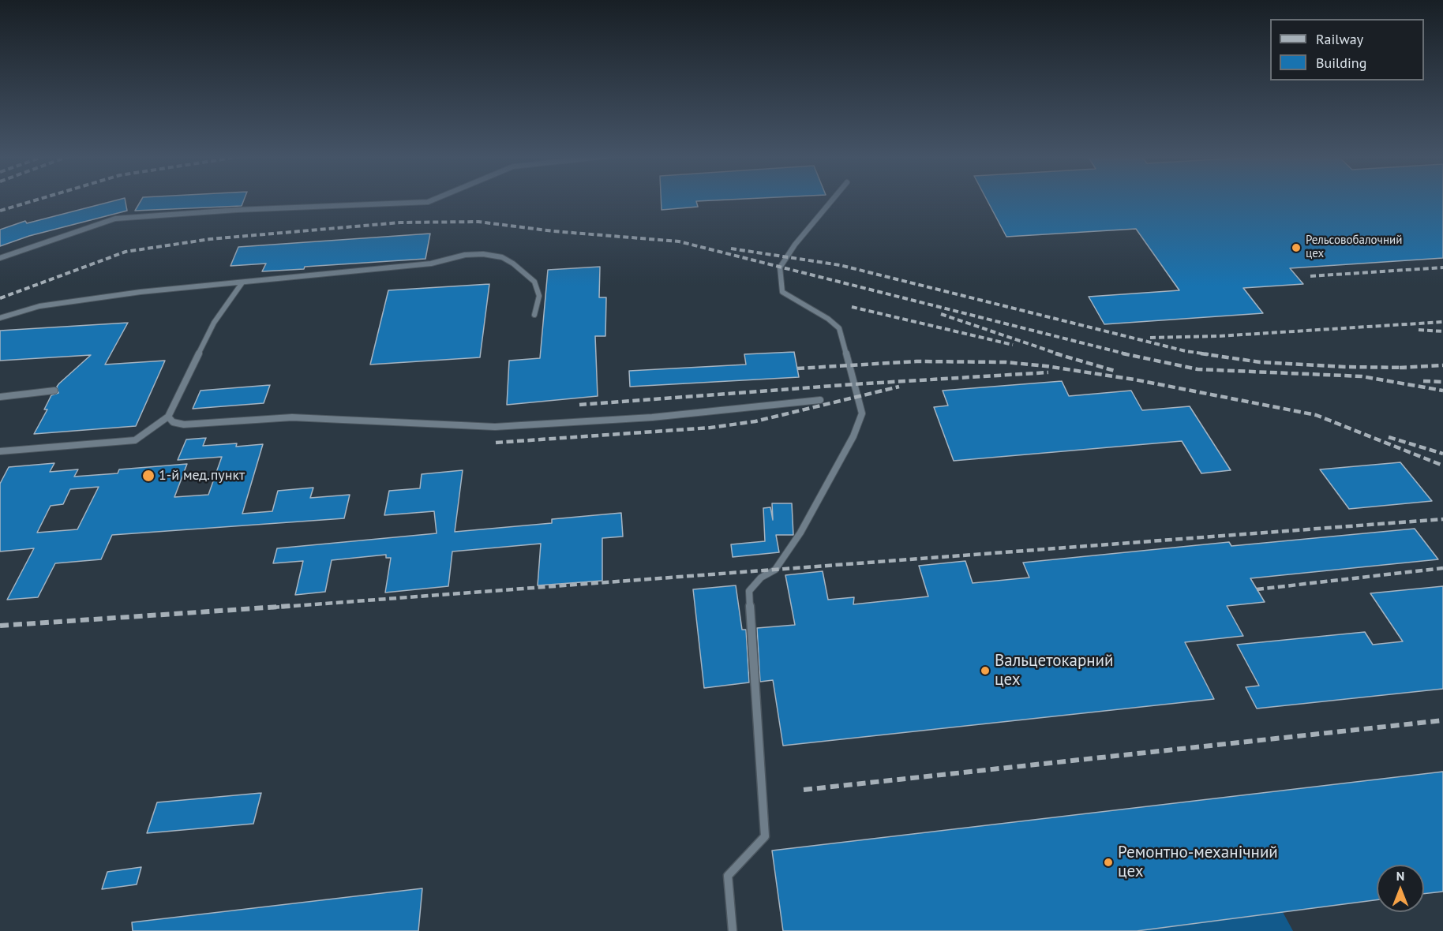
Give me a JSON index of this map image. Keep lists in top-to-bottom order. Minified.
{"places":["Рельсовобалочний цех","1-й мед.пункт","Вальцетокарний цех","Ремонтно-механічний цех"],"legend":["Railway","Building"],"north":"top"}
